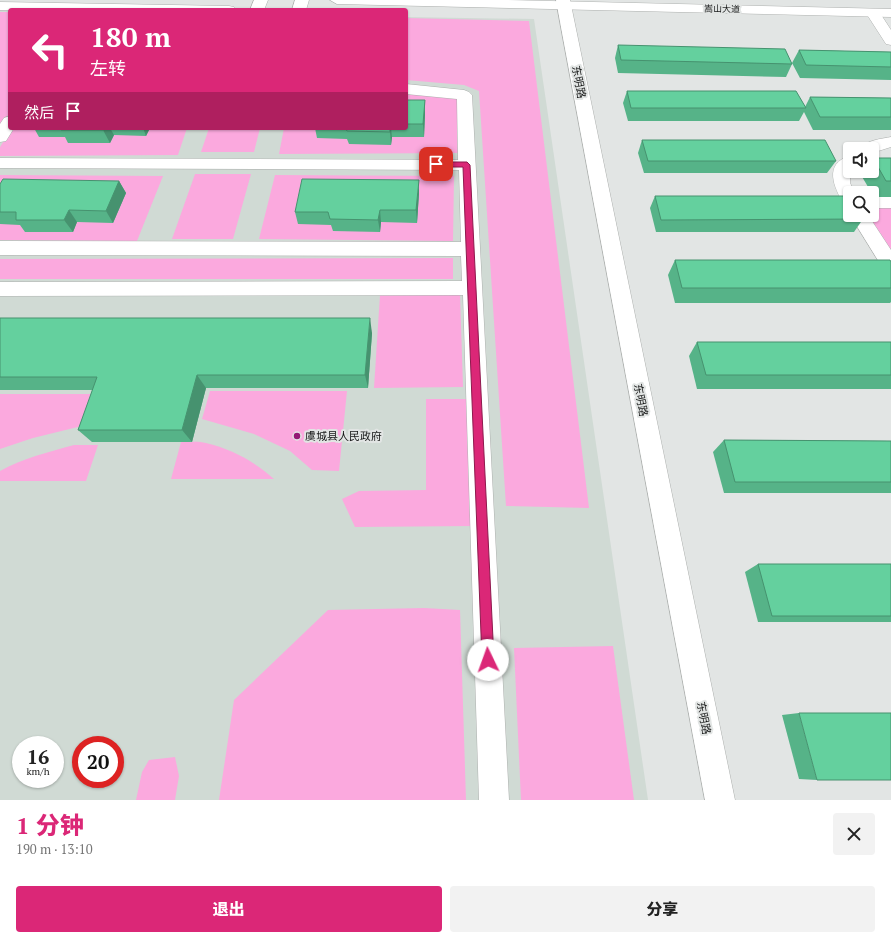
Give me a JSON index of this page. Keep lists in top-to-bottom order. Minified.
{"streets":{"main road":["嵩山大道","东明路"]},"crossings":[["嵩山大道","东明路"]],"places":["虞城县人民政府"],"page":{"turn":["180 m","左转"],"then":"然后","speed":"16 km/h","limit":"20","heading":["1 分钟","190 m · 13:10"],"buttons":["退出","分享"]}}
